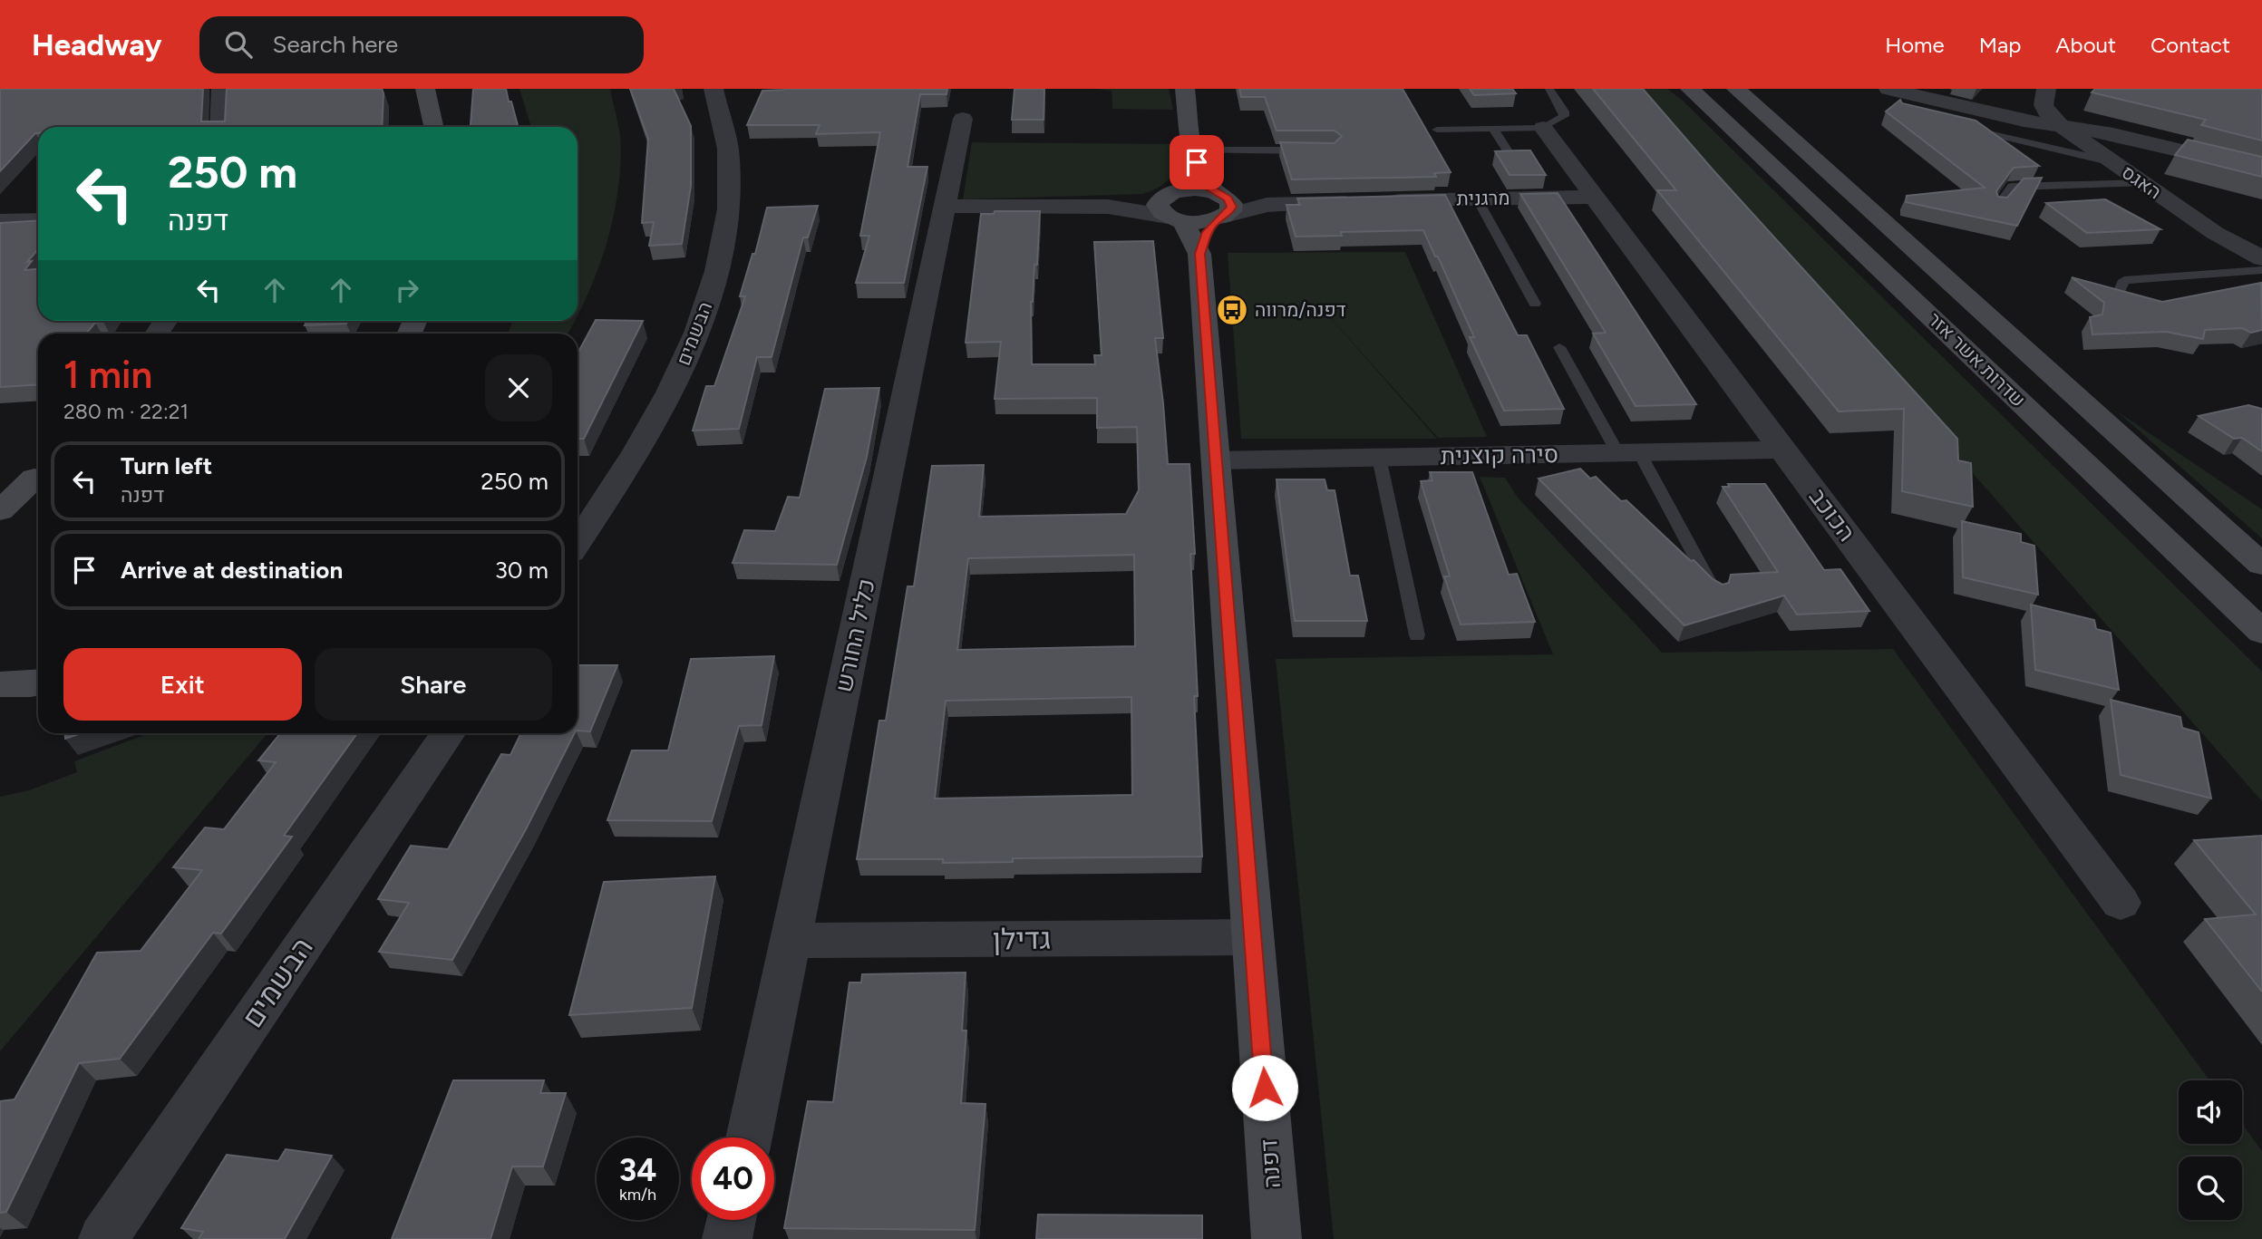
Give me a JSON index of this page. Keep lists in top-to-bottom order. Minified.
{"streets":{"street":["האגס","מרגנית","הבשמים","שדרות אשר אזר","סירה קוצנית","הכוכב","כליל החורש","גדילן","דפנה"]},"crossings":[["מרגנית","הכוכב"],["מרגנית","דפנה"],["סירה קוצנית","הכוכב"],["סירה קוצנית","דפנה"],["כליל החורש","גדילן"],["גדילן","דפנה"]],"places":{"bus stop":["דפנה/מרווה"]},"page":{"header":"Headway","search":"Search here","nav":["Home","Map","About","Contact"],"turn":["250 m","דפנה"],"heading":["1 min","280 m · 22:21"],"list":[{"name":"Turn left","note":"דפנה","value":"250 m"},{"name":"Arrive at destination","value":"30 m"}],"buttons":["Exit","Share"],"speed":"34 km/h","limit":"40"}}
